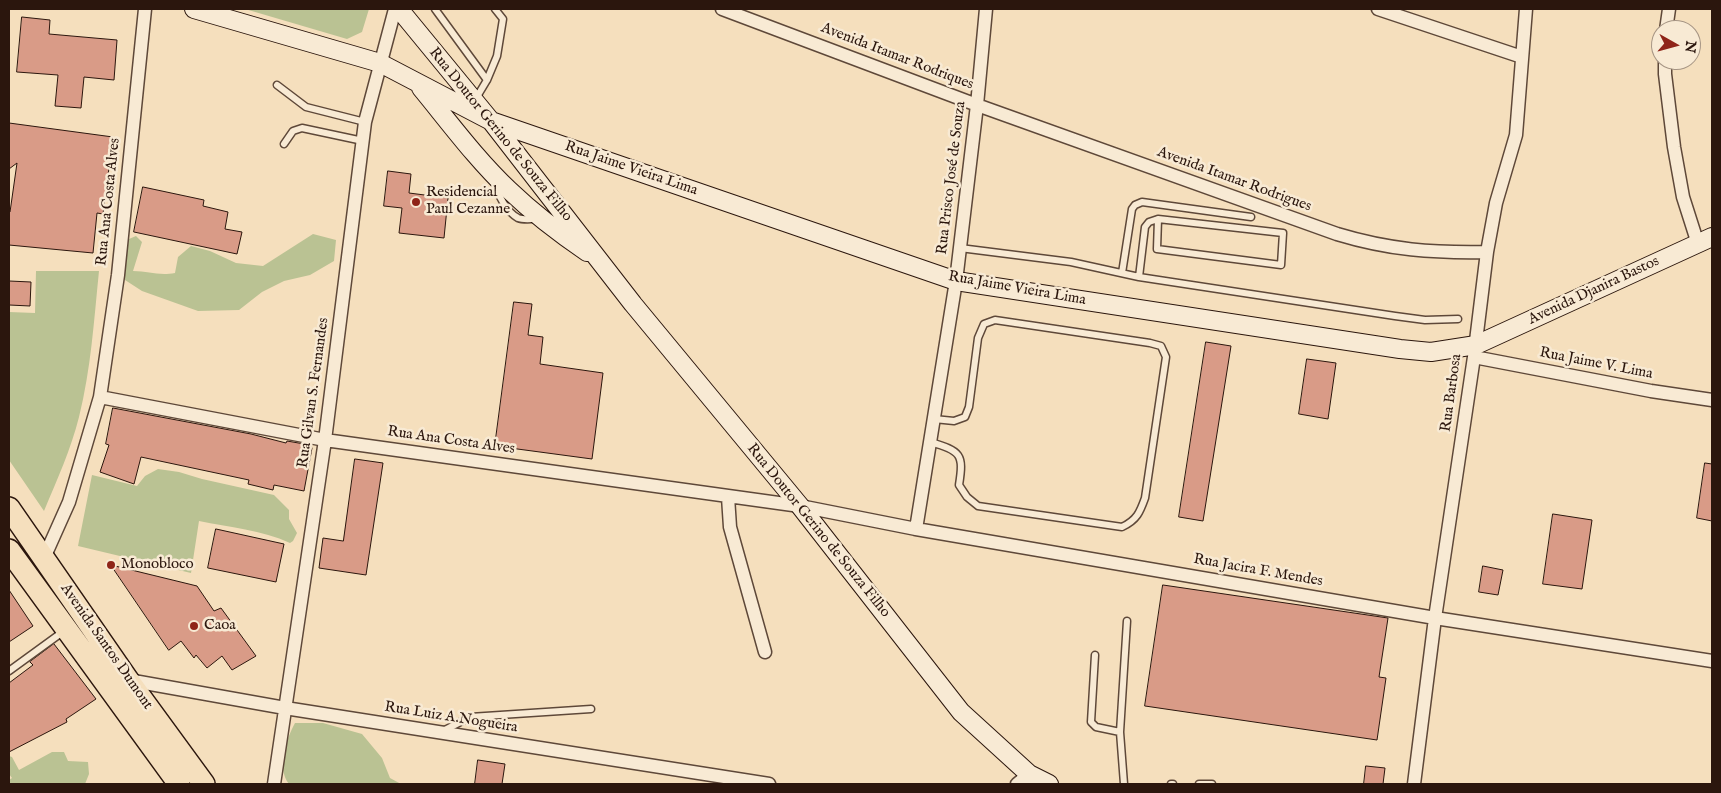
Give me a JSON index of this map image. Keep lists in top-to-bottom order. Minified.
{"streets":{"highway":["Avenida Santos Dumont"],"main road":["Rua Doutor Gerino de Souza Filho","Rua Jaime Vieira Lima","Avenida Djanira Bastos"],"street":["Avenida Itamar Rodriques","Rua Prisco José de Souza","Avenida Itamar Rodrigues","Rua Ana Costa Alves","Rua Jaime V. Lima","Rua Gilvan S. Fernandes","Rua Barbosa","Rua Jacira F. Mendes","Rua Luiz A.Nogueira"]},"crossings":[["Avenida Itamar Rodriques","Rua Prisco José de Souza"],["Avenida Itamar Rodriques","Avenida Itamar Rodrigues"],["Rua Doutor Gerino de Souza Filho","Rua Jaime Vieira Lima"],["Rua Doutor Gerino de Souza Filho","Rua Ana Costa Alves"],["Rua Doutor Gerino de Souza Filho","Rua Jacira F. Mendes"],["Rua Jaime Vieira Lima","Rua Prisco José de Souza"],["Rua Jaime Vieira Lima","Avenida Djanira Bastos"],["Rua Jaime Vieira Lima","Rua Jaime V. Lima"],["Rua Jaime Vieira Lima","Rua Gilvan S. Fernandes"],["Rua Jaime Vieira Lima","Rua Barbosa"],["Rua Prisco José de Souza","Avenida Itamar Rodrigues"],["Rua Prisco José de Souza","Rua Jacira F. Mendes"],["Avenida Itamar Rodrigues","Rua Barbosa"],["Rua Ana Costa Alves","Rua Gilvan S. Fernandes"],["Rua Ana Costa Alves","Rua Jacira F. Mendes"],["Rua Ana Costa Alves","Avenida Santos Dumont"],["Avenida Djanira Bastos","Rua Jaime V. Lima"],["Avenida Djanira Bastos","Rua Barbosa"],["Rua Jaime V. Lima","Rua Barbosa"],["Rua Gilvan S. Fernandes","Rua Luiz A.Nogueira"],["Rua Barbosa","Rua Jacira F. Mendes"],["Avenida Santos Dumont","Rua Luiz A.Nogueira"]],"places":["Residencial Paul Cezanne","Monobloco","Caoa"],"north":"right"}
